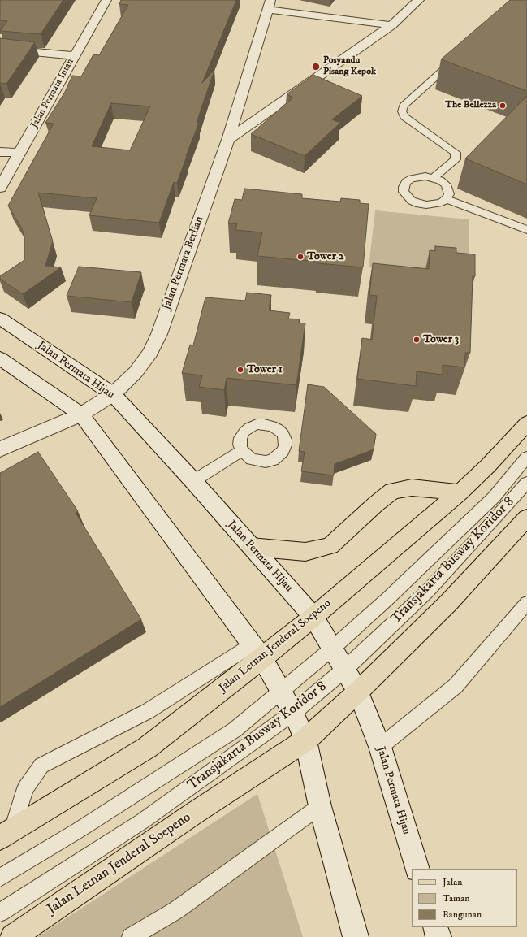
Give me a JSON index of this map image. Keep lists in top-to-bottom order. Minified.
{"streets":{"main road":["Jalan Letnan Jenderal Soepeno"],"street":["Jalan Permata Intan","Jalan Permata Berlian","Jalan Permata Hijau"],"lane":["Transjakarta Busway Koridor 8"]},"crossings":[["Jalan Permata Berlian","Jalan Permata Hijau"],["Jalan Permata Hijau","Transjakarta Busway Koridor 8"],["Jalan Permata Hijau","Jalan Letnan Jenderal Soepeno"]],"places":["Posyandu Pisang Kepok","The Bellezza","Tower 2","Tower 3","Tower 1"],"legend":["Jalan","Taman","Bangunan"]}
